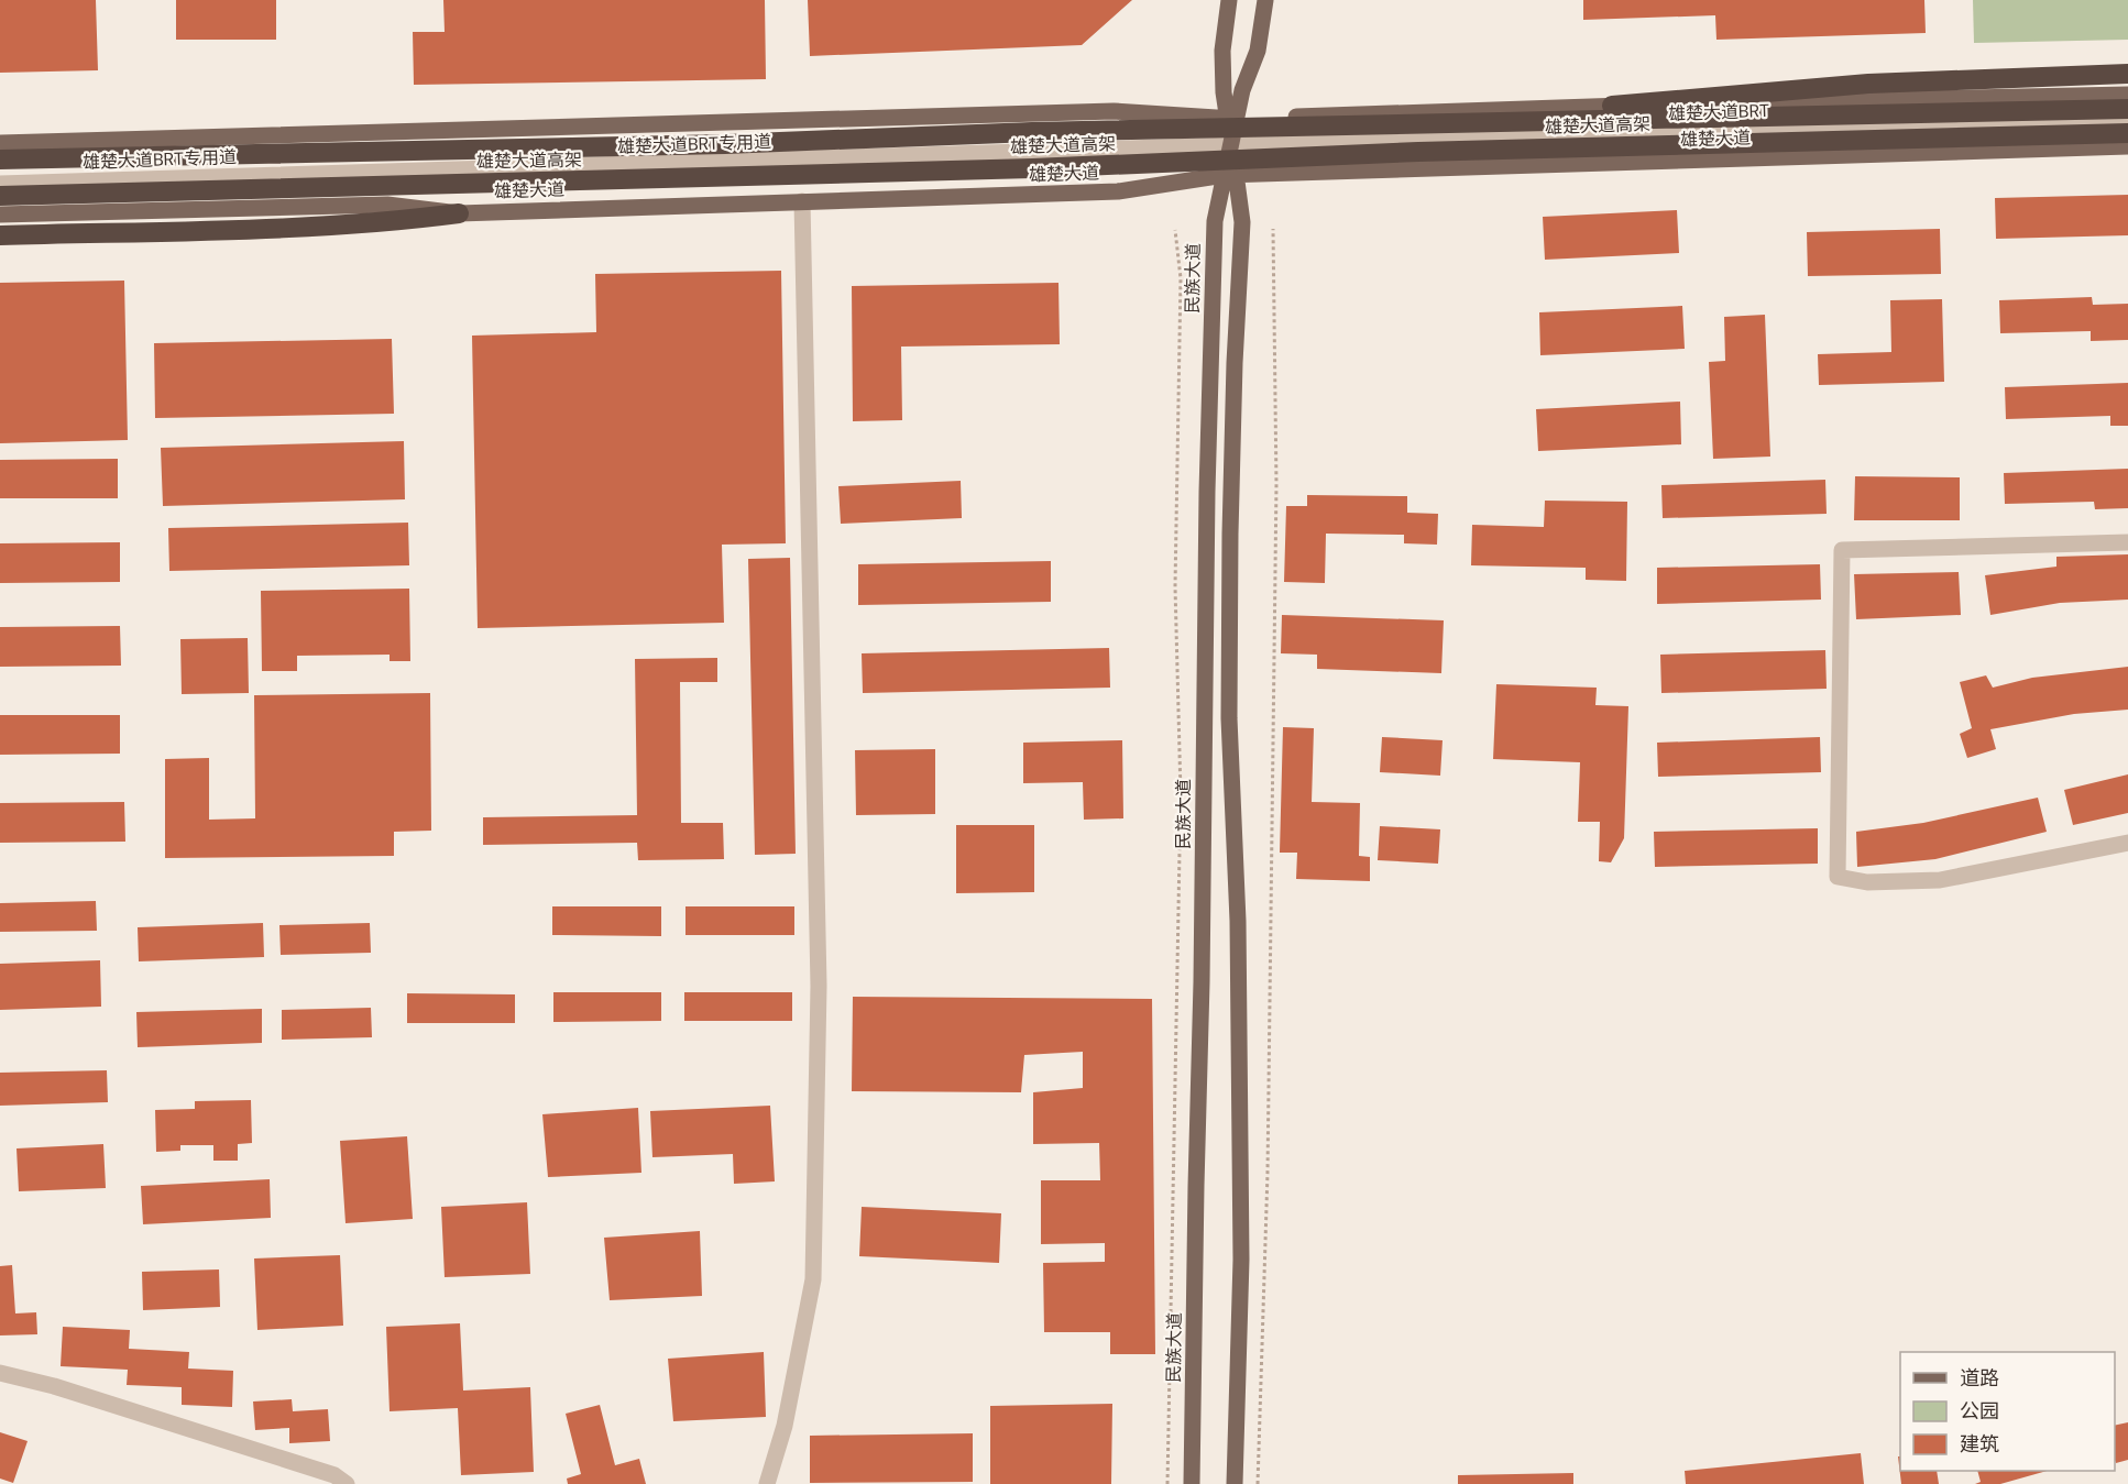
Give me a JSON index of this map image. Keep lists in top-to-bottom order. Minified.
{"streets":{"highway":["雄楚大道高架"],"main road":["雄楚大道","民族大道"],"street":["雄楚大道BRT","雄楚大道BRT专用道"]},"crossings":[["雄楚大道BRT","雄楚大道BRT专用道"],["雄楚大道BRT","民族大道"],["雄楚大道","民族大道"],["雄楚大道BRT专用道","民族大道"]],"legend":["道路","公园","建筑"]}
